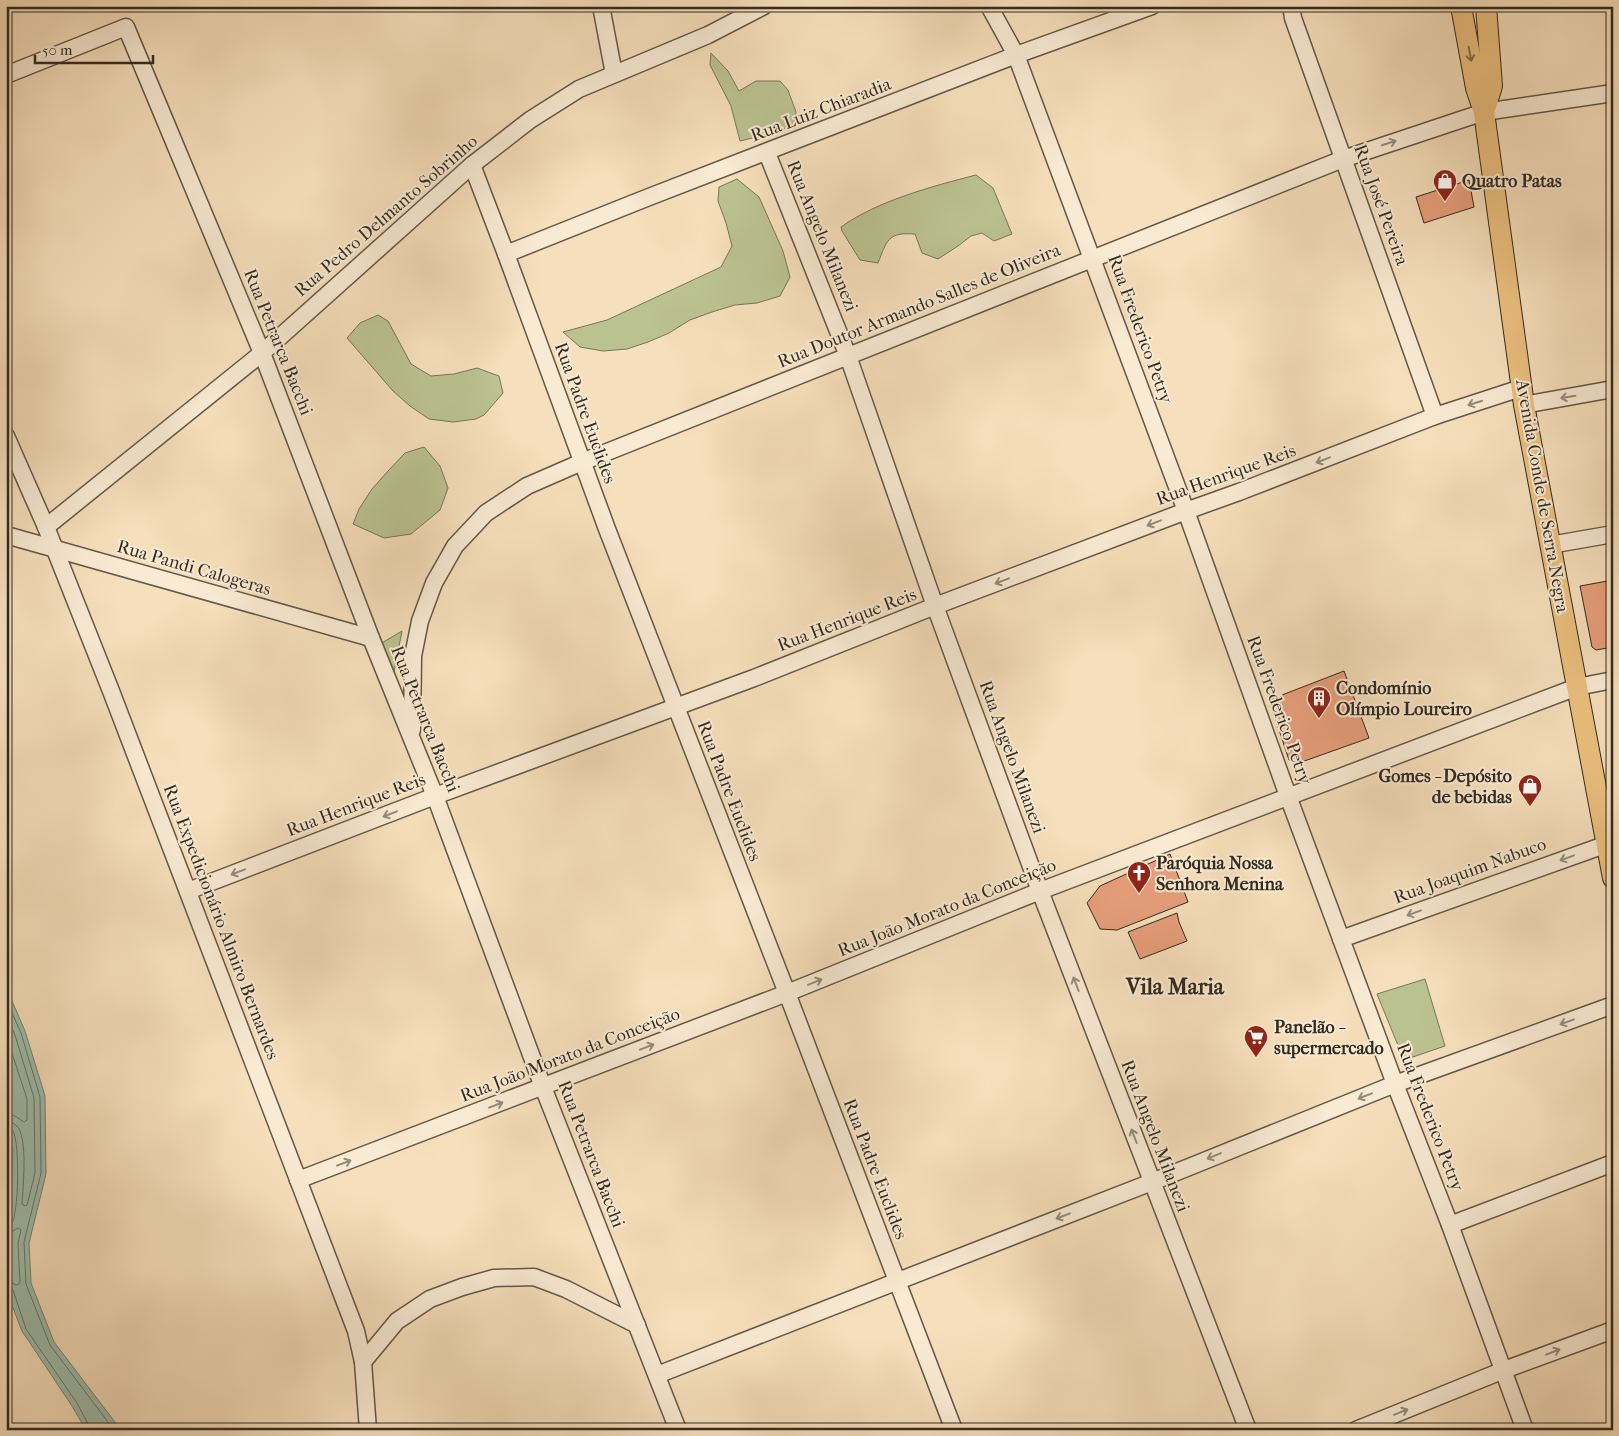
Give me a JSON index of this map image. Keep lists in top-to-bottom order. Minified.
{"streets":{"main road":["Avenida Conde de Serra Negra"],"street":["Rua Luiz Chiaradia","Rua José Pereira","Rua Pedro Delmanto Sobrinho","Rua Angelo Milanezi","Rua Doutor Armando Salles de Oliveira","Rua Frederico Petry","Rua Petrarca Bacchi","Rua Padre Euclides","Rua Henrique Reis","Rua Pandi Calogeras","Rua Joaquim Nabuco","Rua João Morato da Conceição","Rua Expedicionário Almiro Bernardes"]},"crossings":[["Rua Luiz Chiaradia","Rua Angelo Milanezi"],["Rua Luiz Chiaradia","Rua Frederico Petry"],["Rua Luiz Chiaradia","Rua Padre Euclides"],["Rua José Pereira","Rua Doutor Armando Salles de Oliveira"],["Rua José Pereira","Rua Henrique Reis"],["Rua Pedro Delmanto Sobrinho","Rua Petrarca Bacchi"],["Rua Pedro Delmanto Sobrinho","Rua Padre Euclides"],["Rua Pedro Delmanto Sobrinho","Rua Expedicionário Almiro Bernardes"],["Rua Angelo Milanezi","Rua Doutor Armando Salles de Oliveira"],["Rua Angelo Milanezi","Rua Henrique Reis"],["Rua Angelo Milanezi","Rua João Morato da Conceição"],["Rua Doutor Armando Salles de Oliveira","Rua Frederico Petry"],["Rua Doutor Armando Salles de Oliveira","Rua Petrarca Bacchi"],["Rua Doutor Armando Salles de Oliveira","Rua Padre Euclides"],["Rua Doutor Armando Salles de Oliveira","Avenida Conde de Serra Negra"],["Rua Frederico Petry","Rua Henrique Reis"],["Rua Frederico Petry","Rua Joaquim Nabuco"],["Rua Frederico Petry","Rua João Morato da Conceição"],["Rua Petrarca Bacchi","Rua Henrique Reis"],["Rua Petrarca Bacchi","Rua Pandi Calogeras"],["Rua Petrarca Bacchi","Rua João Morato da Conceição"],["Rua Padre Euclides","Rua Henrique Reis"],["Rua Padre Euclides","Rua João Morato da Conceição"],["Rua Henrique Reis","Avenida Conde de Serra Negra"],["Rua Henrique Reis","Rua Expedicionário Almiro Bernardes"],["Avenida Conde de Serra Negra","Rua Joaquim Nabuco"],["Avenida Conde de Serra Negra","Rua João Morato da Conceição"],["Rua Pandi Calogeras","Rua Expedicionário Almiro Bernardes"],["Rua João Morato da Conceição","Rua Expedicionário Almiro Bernardes"]],"one_way":["Rua Henrique Reis","Rua Joaquim Nabuco","Rua João Morato da Conceição"],"districts":["Vila Maria"],"places":{"shop":["Quatro Patas","Gomes - Depósito de bebidas"],"building":["Condomínio Olímpio Loureiro"],"church":["Paróquia Nossa Senhora Menina"],"supermarket":["Panelão - supermercado"]},"scale_bar":"50 m"}
